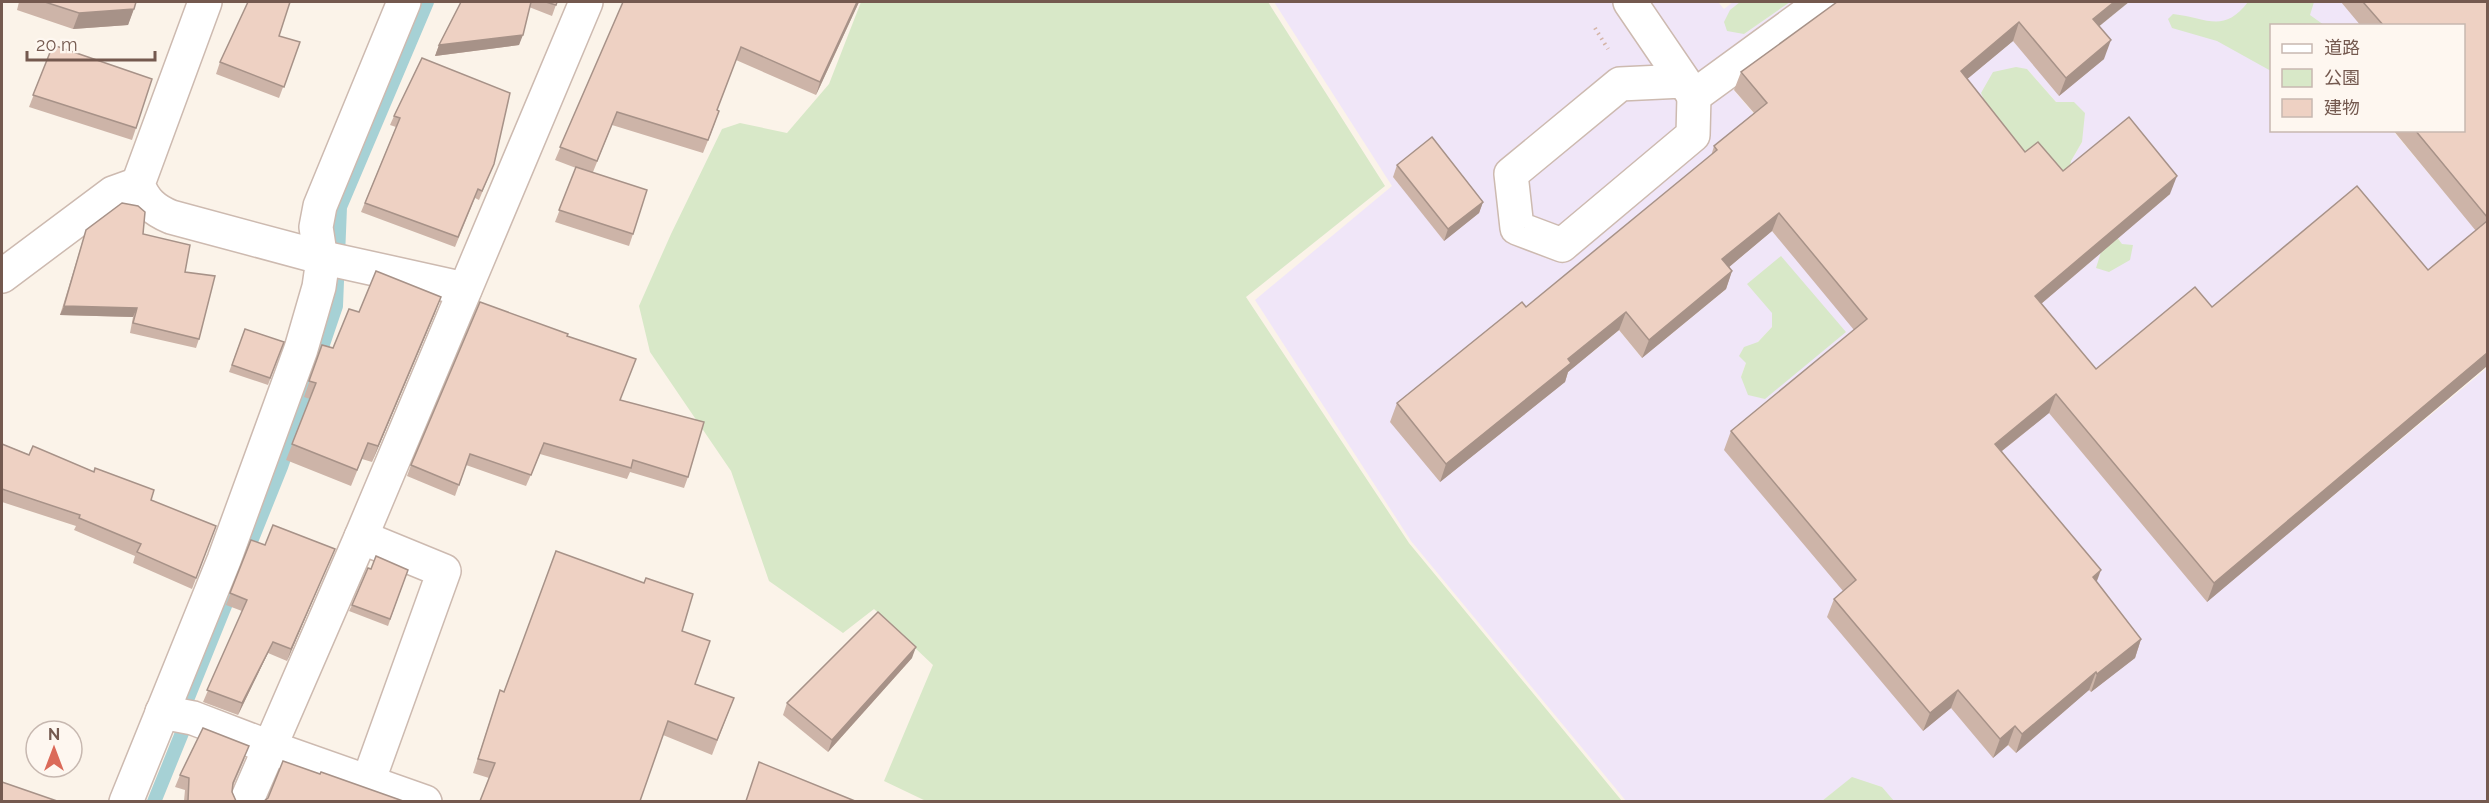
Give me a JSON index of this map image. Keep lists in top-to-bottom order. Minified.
{"legend":["道路","公園","建物"],"scale_bar":"20 m","north":"top"}
